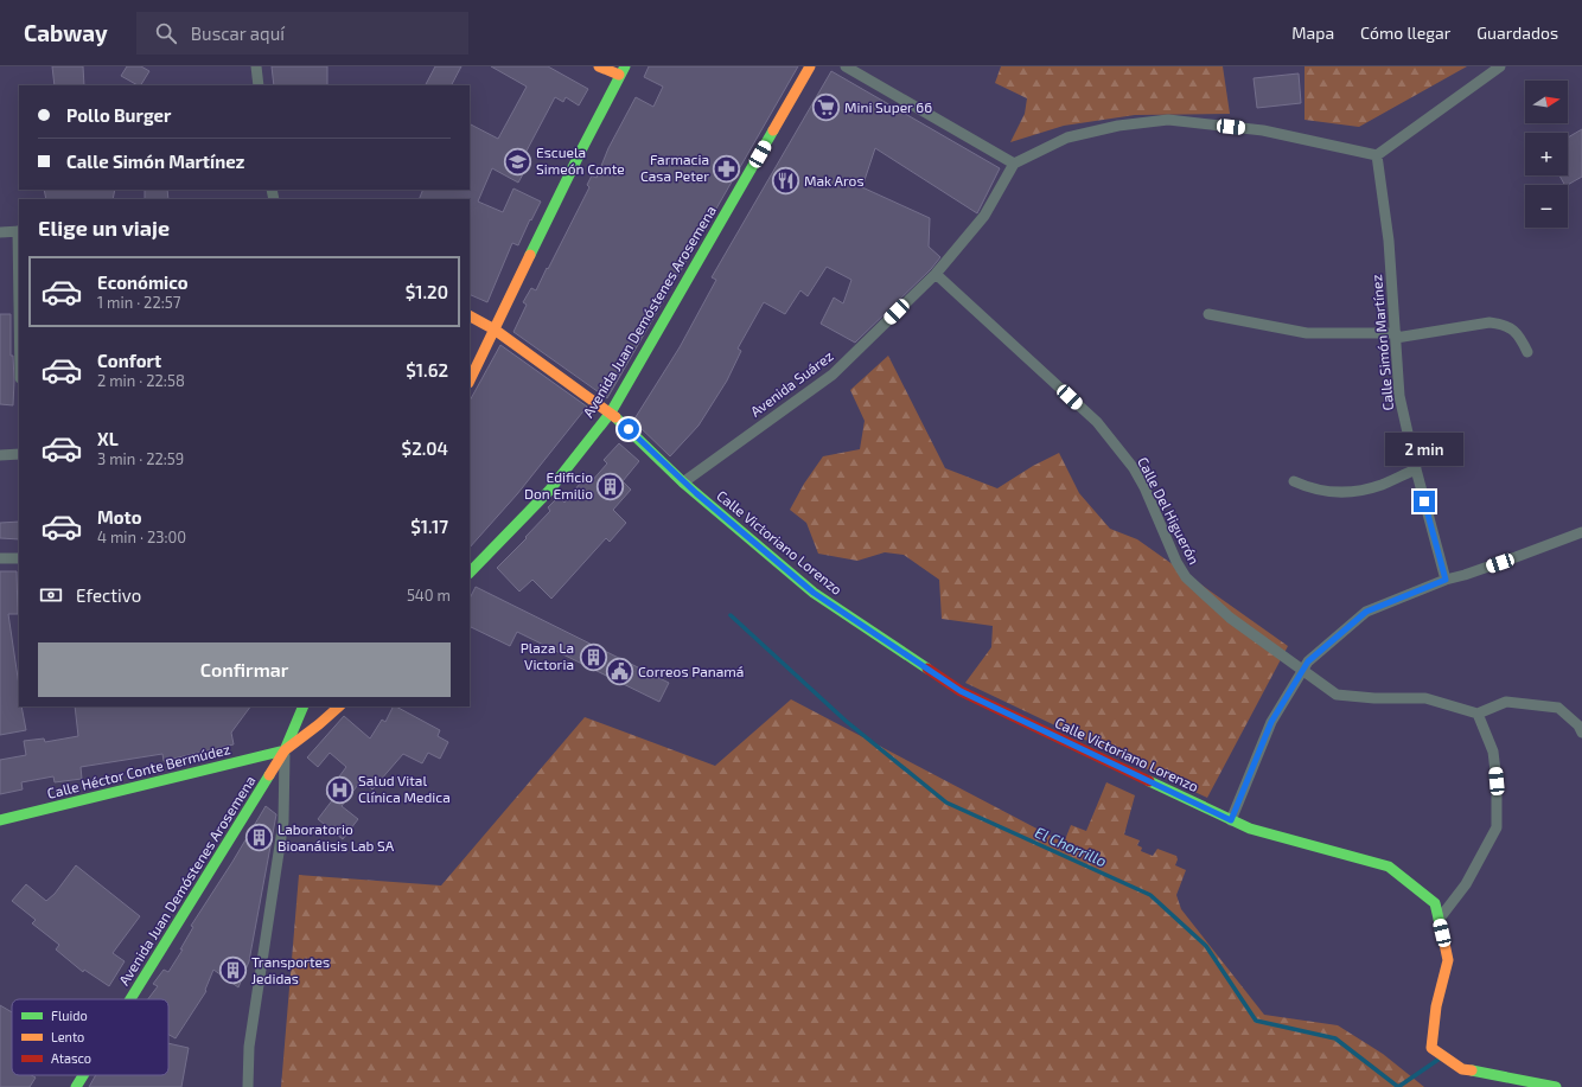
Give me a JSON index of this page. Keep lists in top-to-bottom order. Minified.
{"streets":{"main road":["Avenida Juan Demóstenes Arosemena","Calle Victoriano Lorenzo","Calle Héctor Conte Bermúdez"],"street":["Calle Simón Martínez","Avenida Suárez","Calle Del Higuerón"]},"crossings":[["Avenida Juan Demóstenes Arosemena","Calle Victoriano Lorenzo"],["Avenida Juan Demóstenes Arosemena","Calle Héctor Conte Bermúdez"],["Avenida Suárez","Calle Del Higuerón"],["Avenida Suárez","Calle Victoriano Lorenzo"]],"water":["El Chorrillo"],"places":{"supermarket":["Mini Super 66"],"school or university":["Escuela Simeón Conte"],"pharmacy":["Farmacia Casa Peter"],"restaurant":["Mak Aros"],"building":["Edificio Don Emilio","Plaza La Victoria","Laboratorio Bioanálisis Lab SA","Transportes Jedidas"],"public building":["Correos Panamá"],"hospital":["Salud Vital Clínica Medica"]},"legend":["Fluido","Lento","Atasco"],"north":"right","page":{"header":"Cabway","search":"Buscar aquí","nav":["Mapa","Cómo llegar","Guardados"],"map_buttons":["+","−"],"banner":["Pollo Burger","Calle Simón Martínez"],"heading":"Elige un viaje","list":[{"name":"Económico","note":"1 min · 22:57","value":"$1.20"},{"name":"Confort","note":"2 min · 22:58","value":"$1.62"},{"name":"XL","note":"3 min · 22:59","value":"$2.04"},{"name":"Moto","note":"4 min · 23:00","value":"$1.17"}],"bubble":"2 min","pay":["Efectivo","540 m"],"buttons":"Confirmar"}}
